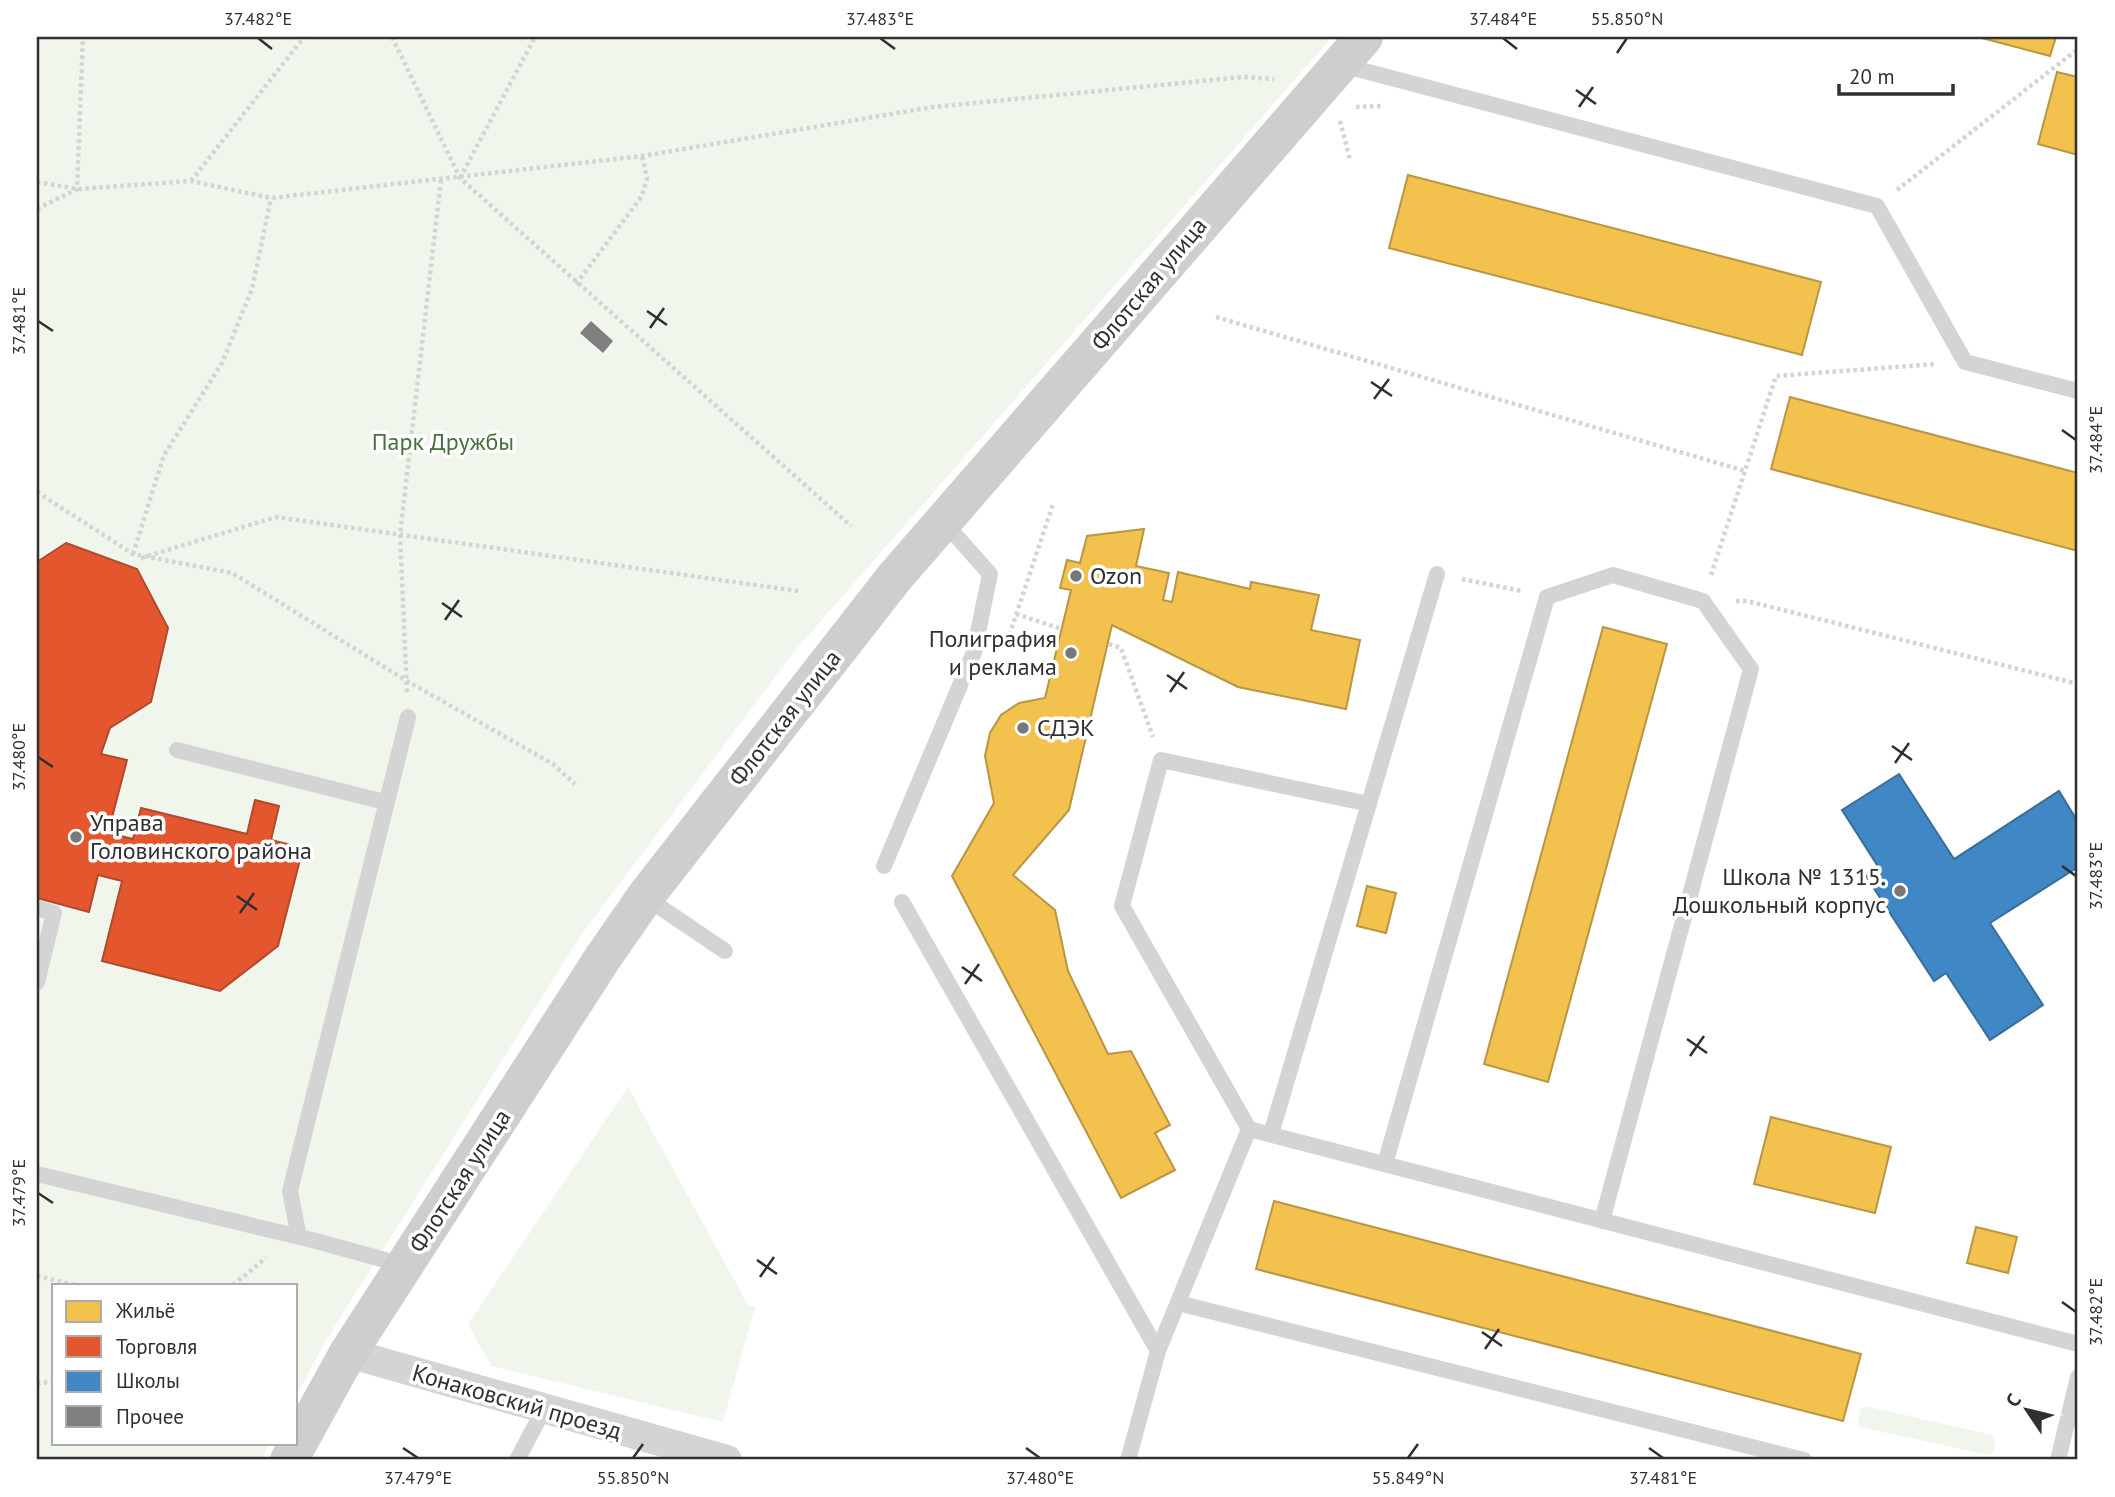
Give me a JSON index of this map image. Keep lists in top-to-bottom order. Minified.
{"streets":{"street":["Флотская улица","Конаковский проезд"]},"crossings":[["Флотская улица","Конаковский проезд"]],"parks":["Парк Дружбы"],"places":["Ozon","Полиграфия и реклама","СДЭК","Управа Головинского района","Школа № 1315. Дошкольный корпус"],"legend":["Жильё","Торговля","Школы","Прочее"],"scale_bar":"20 m","north":"top left","coordinates":["37.482°E","37.483°E","37.484°E","55.850°N","37.481°E","37.480°E","37.479°E","55.849°N"]}
